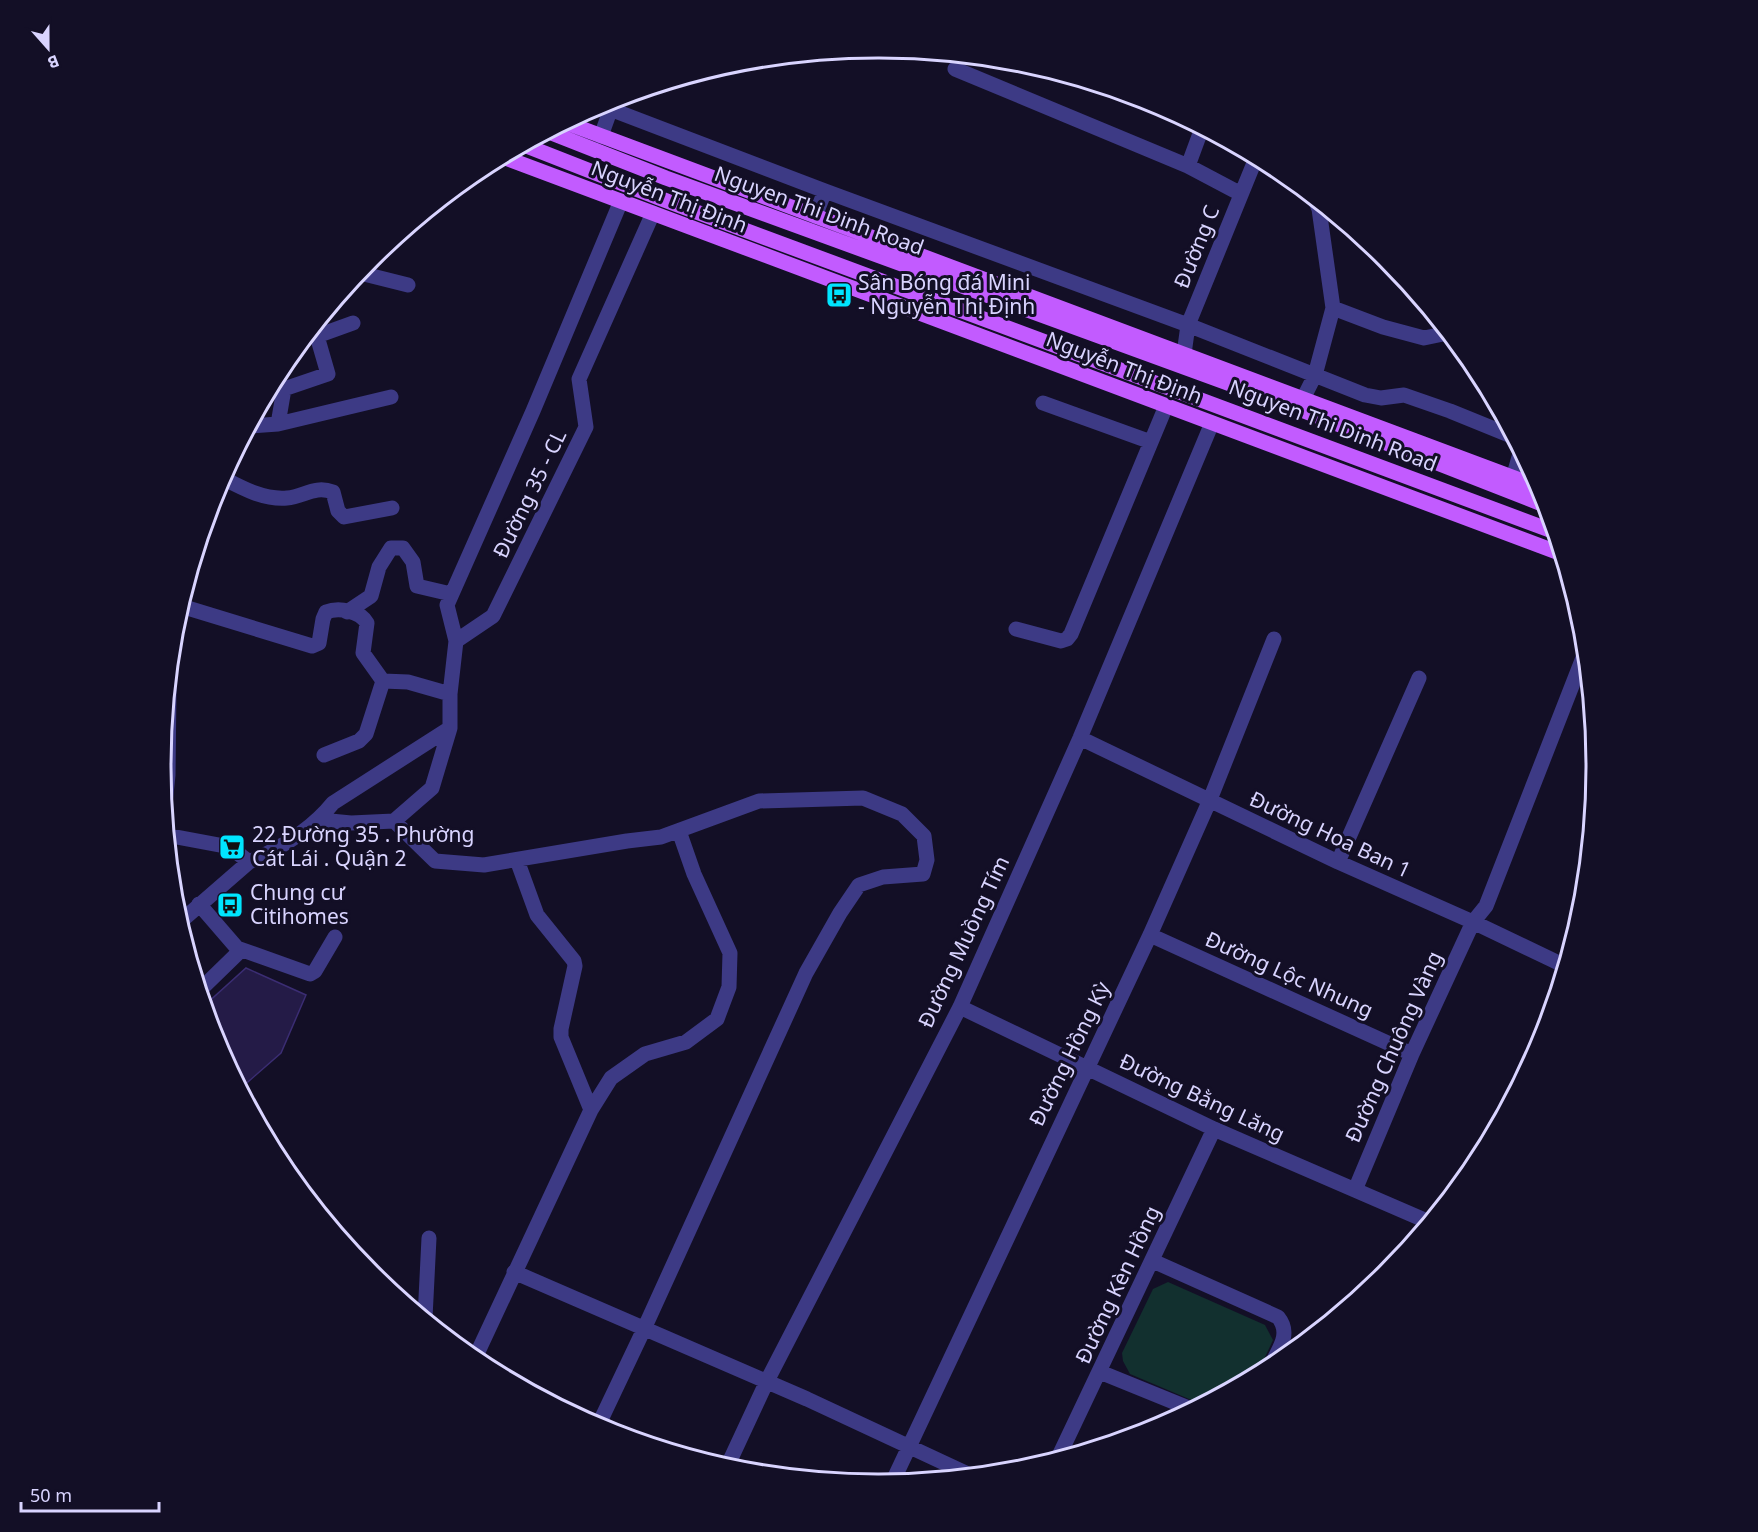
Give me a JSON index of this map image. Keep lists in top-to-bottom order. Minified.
{"streets":{"main road":["Nguyễn Thị Định","Nguyen Thi Dinh Road"],"street":["Đường C","Đường 35 - CL","Đường Hoa Ban 1","Đường Muồng Tím","Đường Lộc Nhung","Đường Chuông Vàng","Đường Hồng Kỳ","Đường Bằng Lăng","Đường Kèn Hồng"]},"crossings":[["Nguyễn Thị Định","Nguyen Thi Dinh Road"],["Nguyễn Thị Định","Đường C"],["Nguyễn Thị Định","Đường 35 - CL"],["Nguyễn Thị Định","Đường Muồng Tím"],["Nguyen Thi Dinh Road","Đường C"],["Đường Hoa Ban 1","Đường Muồng Tím"],["Đường Hoa Ban 1","Đường Chuông Vàng"],["Đường Hoa Ban 1","Đường Hồng Kỳ"],["Đường Muồng Tím","Đường Bằng Lăng"],["Đường Lộc Nhung","Đường Chuông Vàng"],["Đường Lộc Nhung","Đường Hồng Kỳ"],["Đường Chuông Vàng","Đường Bằng Lăng"],["Đường Hồng Kỳ","Đường Bằng Lăng"],["Đường Bằng Lăng","Đường Kèn Hồng"]],"places":{"bus stop":["Sân Bóng đá Mini - Nguyễn Thị Định","Chung cư Citihomes"],"supermarket":["22 Đường 35 . Phường Cát Lái . Quận 2"]},"scale_bar":"50 m","north":"bottom"}
